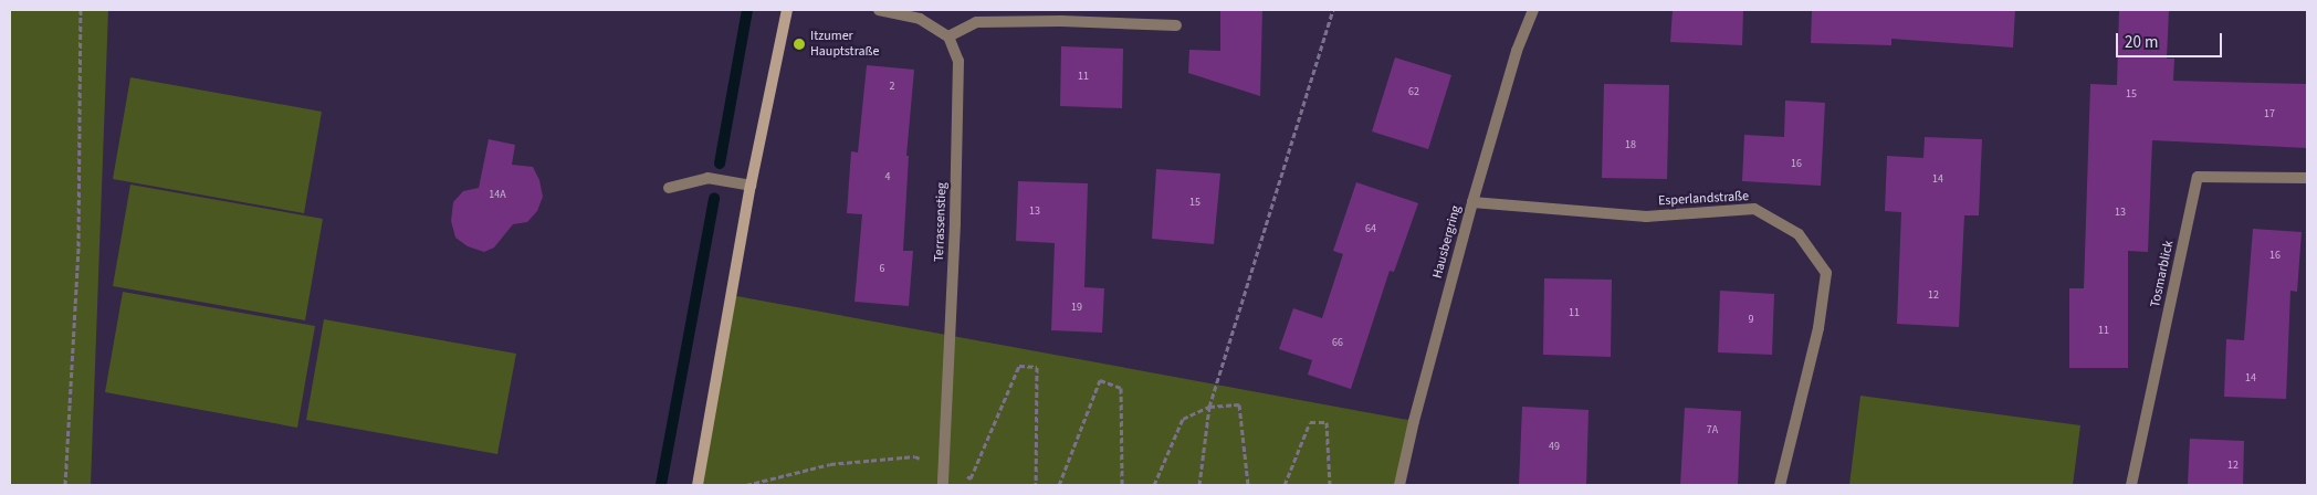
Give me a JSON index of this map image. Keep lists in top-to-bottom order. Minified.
{"streets":{"street":["Esperlandstraße","Terrassenstieg","Hausbergring","Tosmarblick"]},"crossings":[["Esperlandstraße","Hausbergring"]],"places":["Itzumer Hauptstraße"],"house_numbers":["11","2","62","15","17","18","16","4","14","14A","15","13","13","64","16","6","12","19","11","9","11","66","14","7A","49","12"],"scale_bar":"20 m"}
